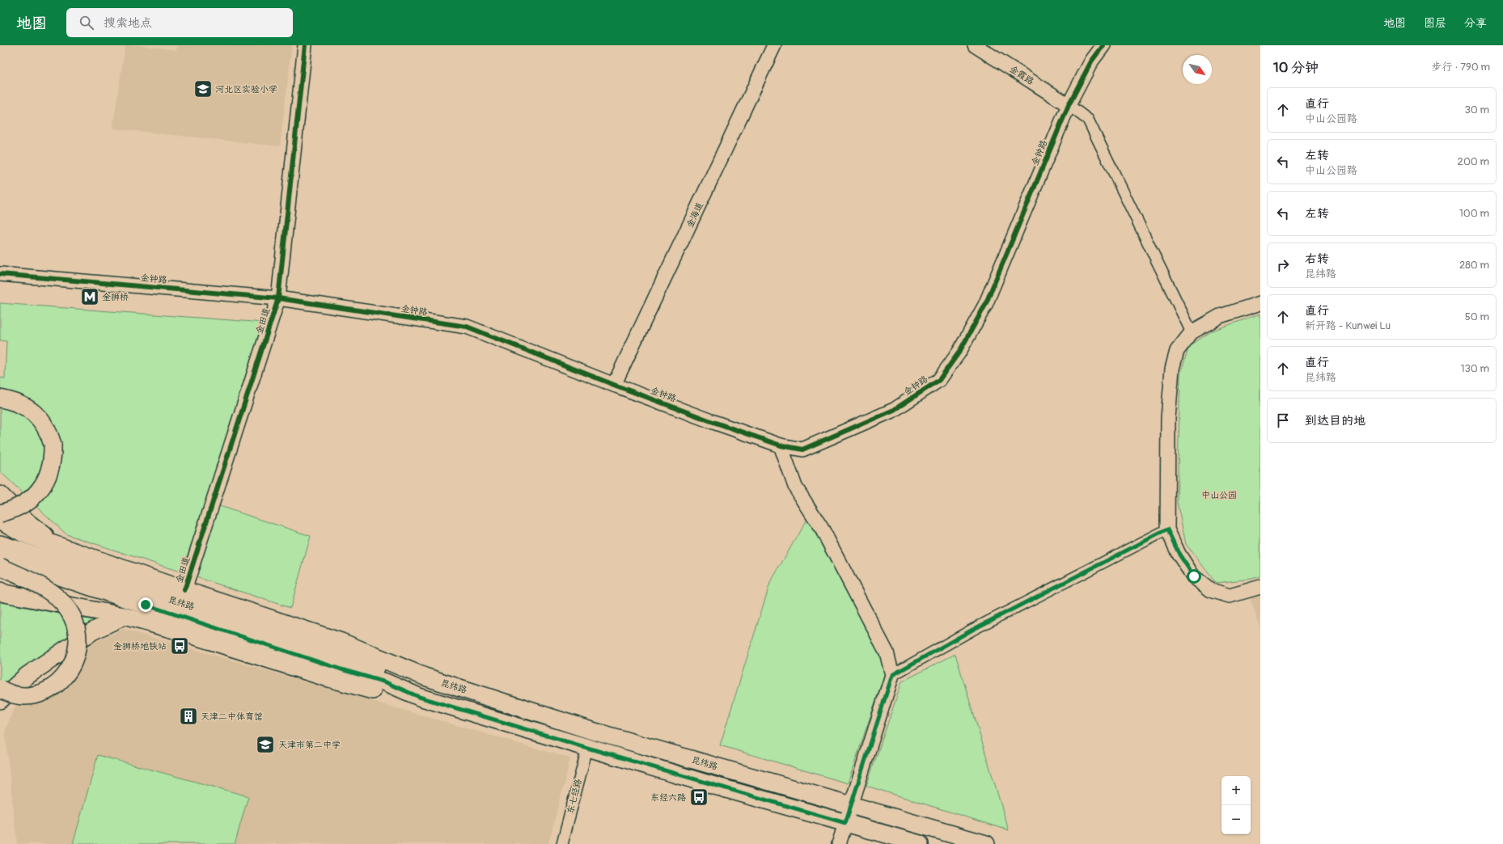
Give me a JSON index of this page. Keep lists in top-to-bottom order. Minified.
{"streets":{"main road":["昆纬路"],"street":["金霞路","金钟路","金海道","金田道","东七经路"]},"crossings":[["金霞路","金钟路"],["金钟路","金海道"],["金钟路","金田道"],["昆纬路","东七经路"]],"parks":["中山公园"],"places":{"school or university":["河北区实验小学","天津市第二中学"],"metro station":["金狮桥"],"bus stop":["金狮桥地铁站","东经六路"],"building":["天津二中体育馆"]},"north":"bottom right","page":{"header":"地图","search":"搜索地点","nav":["地图","图层","分享"],"heading":["10 分钟","步行 · 790 m"],"list":[["直行","中山公园路","30 m"],["左转","中山公园路","200 m"],["左转","100 m"],["右转","昆纬路","280 m"],["直行","新开路 - Kunwei Lu","50 m"],["直行","昆纬路","130 m"],"到达目的地"],"map_buttons":["+","−"]}}
